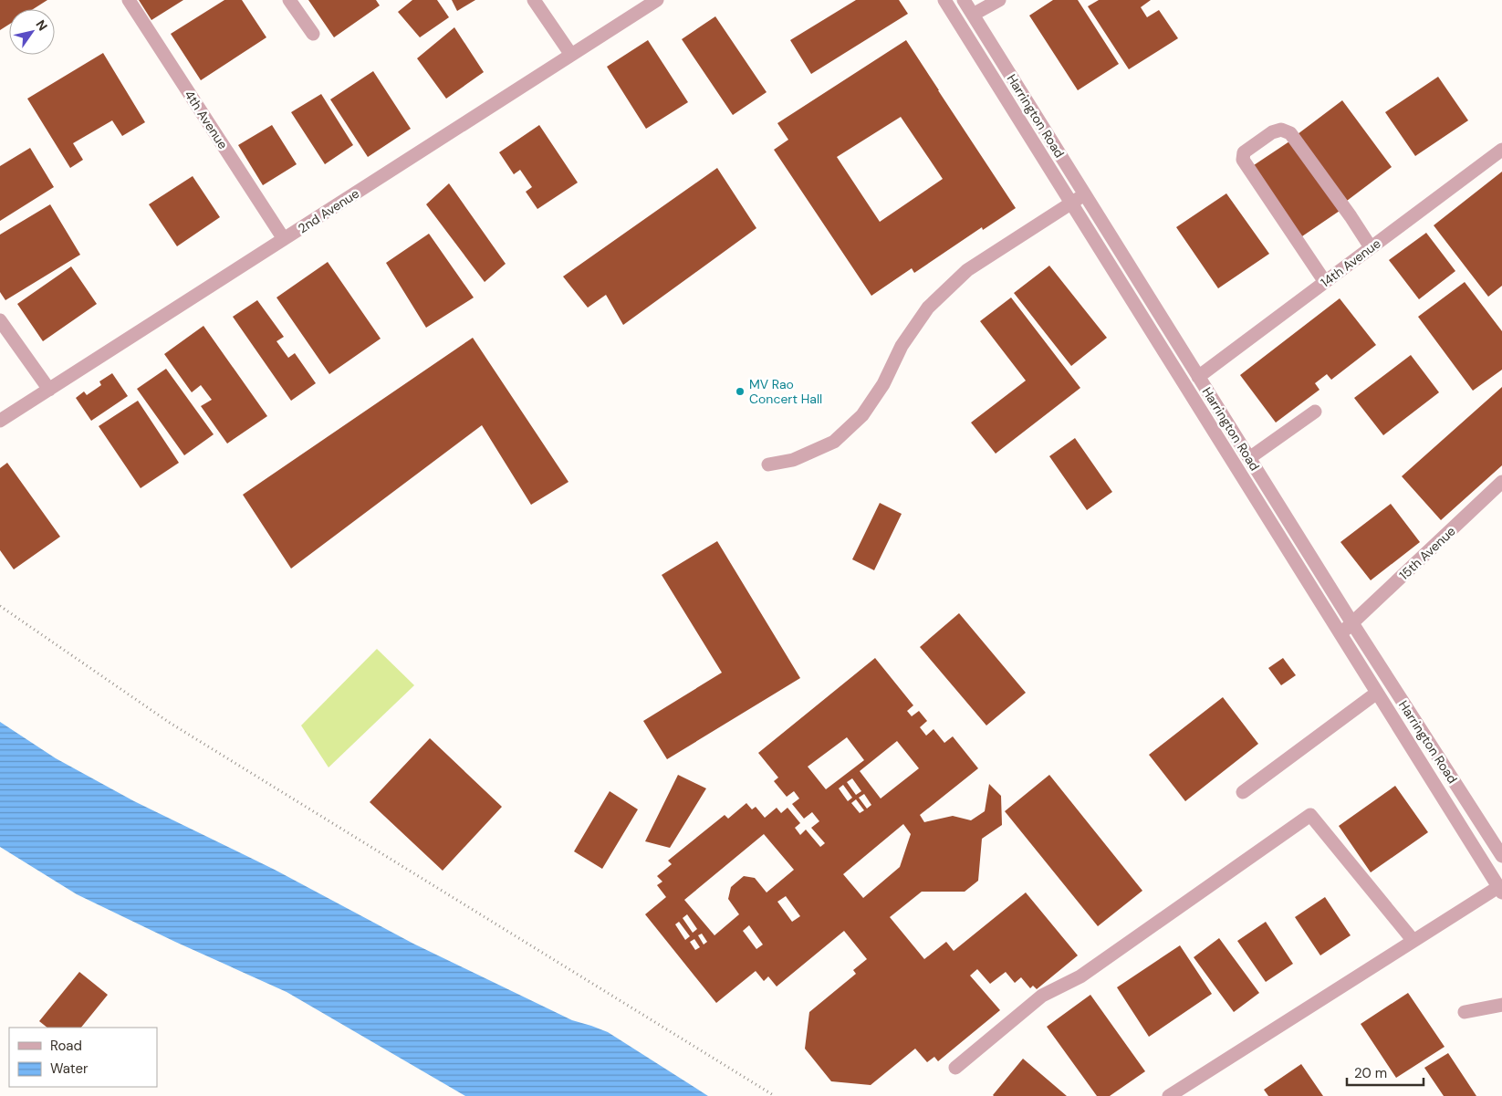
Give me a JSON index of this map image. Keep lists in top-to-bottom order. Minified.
{"streets":{"street":["Harrington Road","4th Avenue","2nd Avenue","14th Avenue","15th Avenue"]},"crossings":[["Harrington Road","14th Avenue"],["Harrington Road","15th Avenue"],["4th Avenue","2nd Avenue"]],"places":["MV Rao Concert Hall"],"legend":["Road","Water"],"scale_bar":"20 m","north":"top right"}
